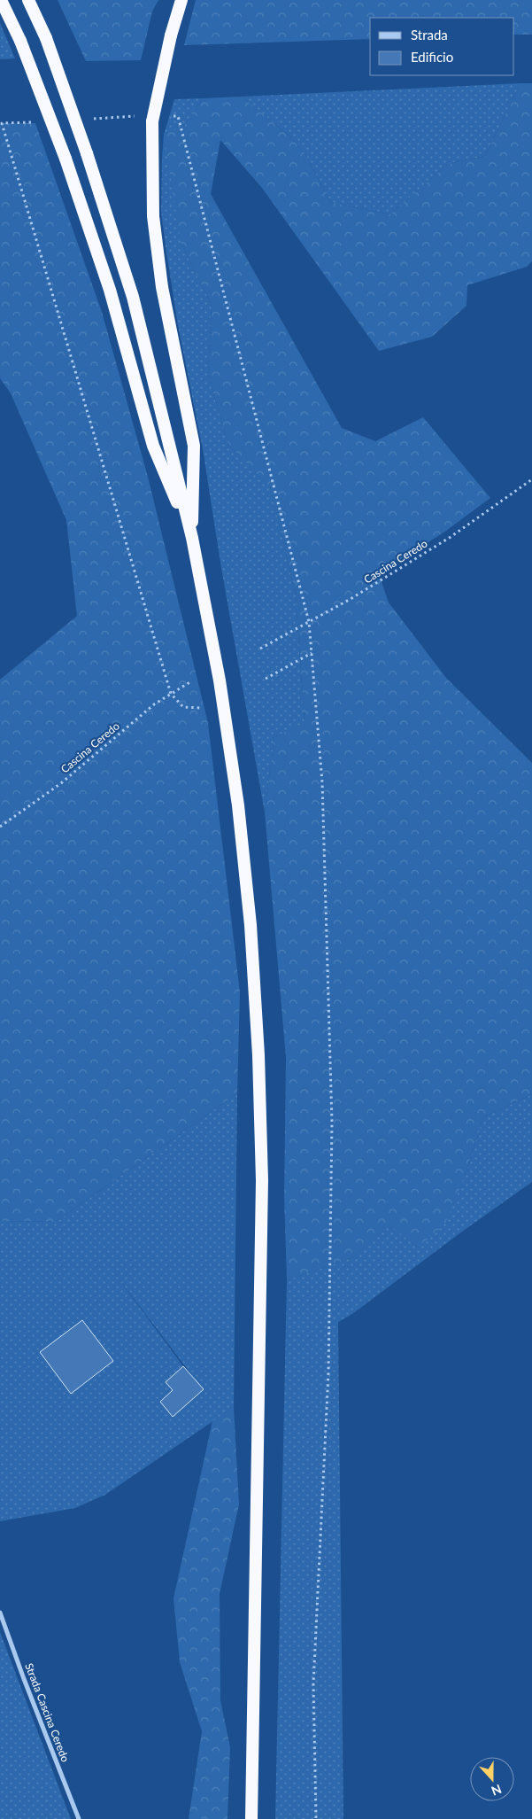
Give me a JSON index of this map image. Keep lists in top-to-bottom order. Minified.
{"streets":{"street":["Strada Cascina Ceredo"],"path":["Cascina Ceredo"]},"legend":["Strada","Edificio"],"north":"bottom"}
